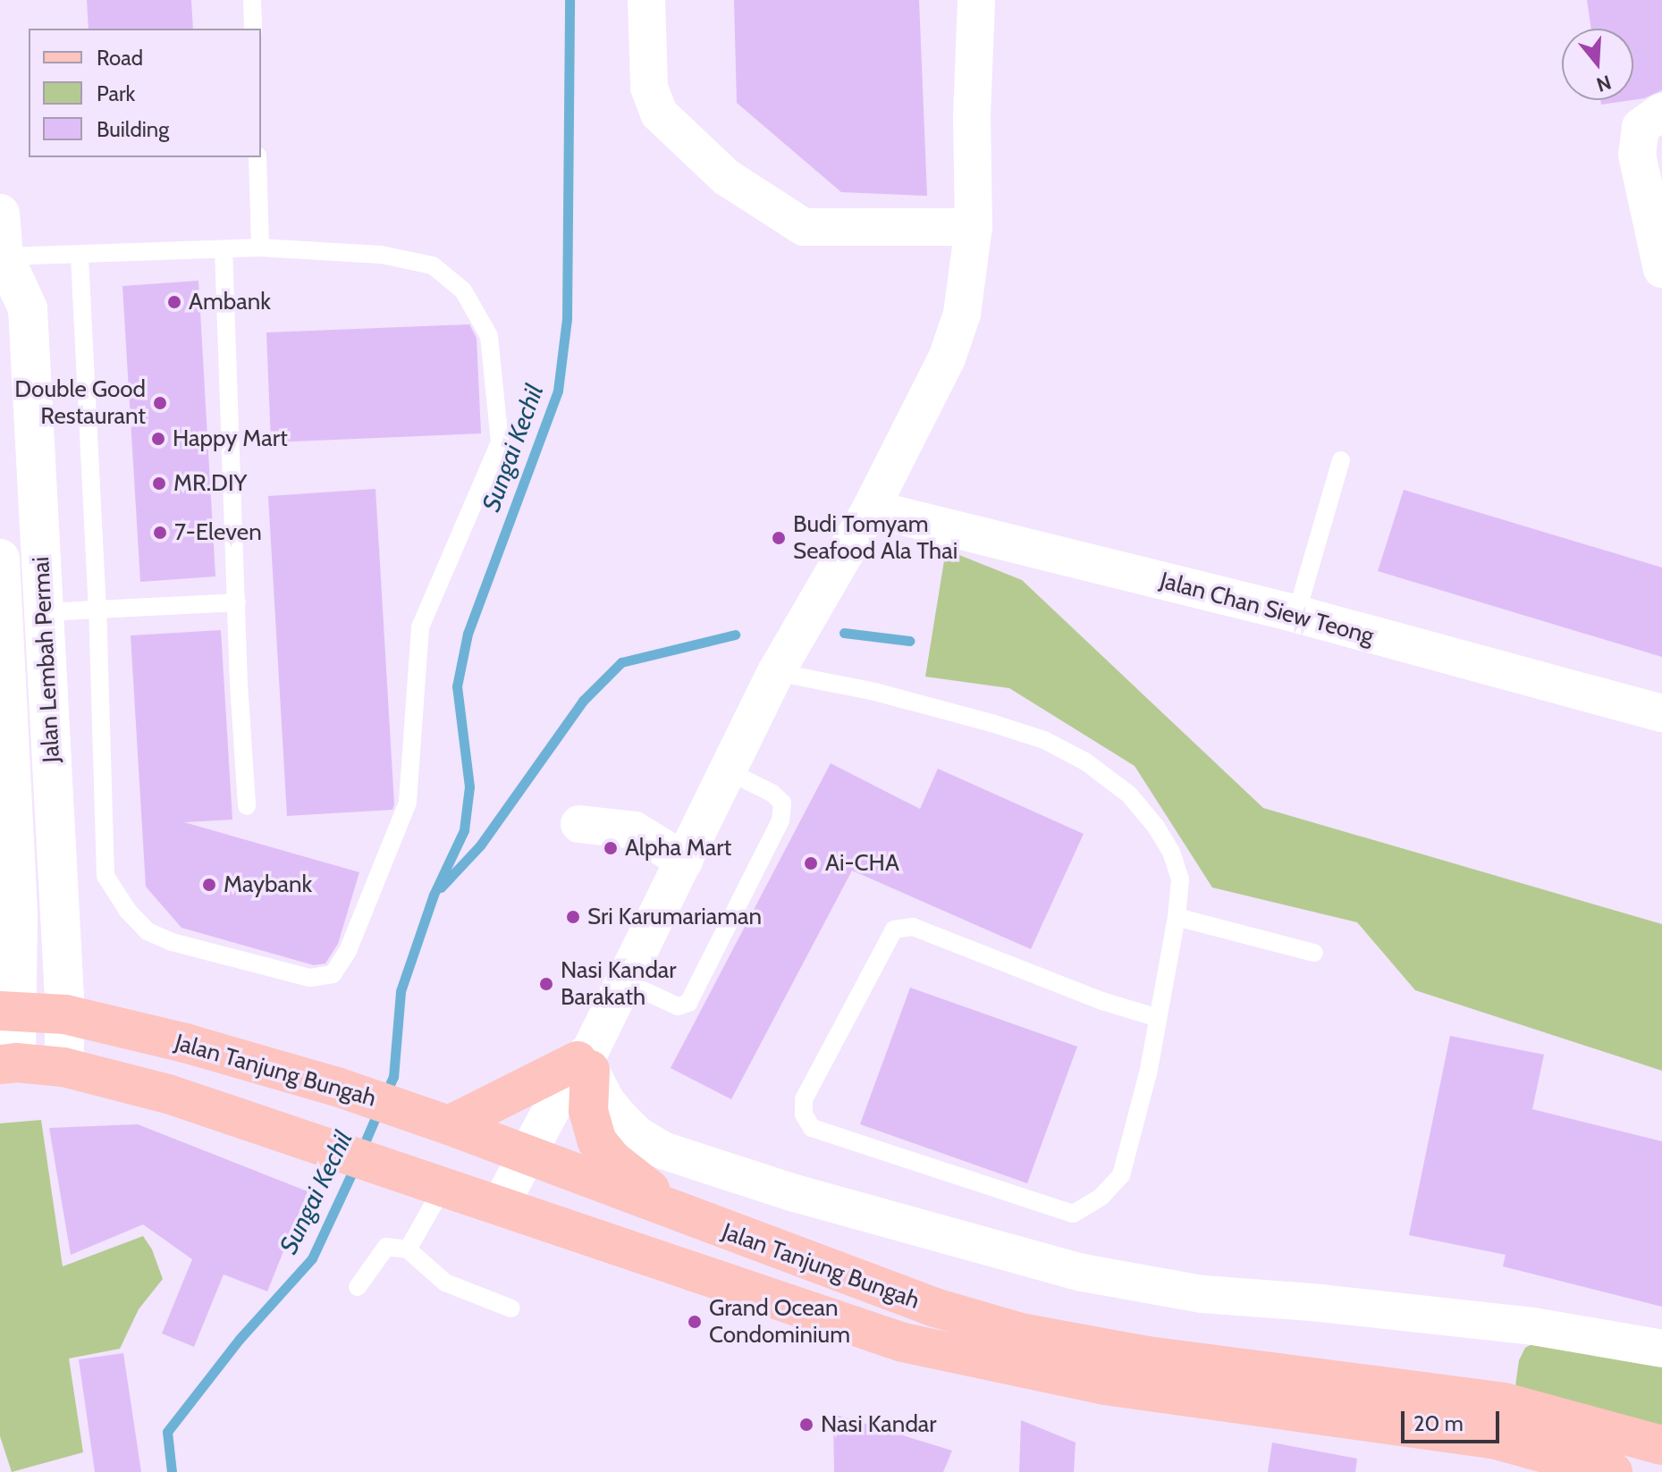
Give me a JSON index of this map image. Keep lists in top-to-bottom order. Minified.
{"streets":{"main road":["Jalan Lembah Permai","Jalan Tanjung Bungah"],"street":["Jalan Chan Siew Teong"]},"crossings":[["Jalan Lembah Permai","Jalan Tanjung Bungah"]],"water":["Sungai Kechil"],"places":["Ambank","Double Good Restaurant","Happy Mart","MR.DIY","7-Eleven","Budi Tomyam Seafood Ala Thai","Alpha Mart","Ai-CHA","Maybank","Sri Karumariaman","Nasi Kandar Barakath","Grand Ocean Condominium","Nasi Kandar"],"legend":["Road","Park","Building"],"scale_bar":"20 m","north":"bottom"}
